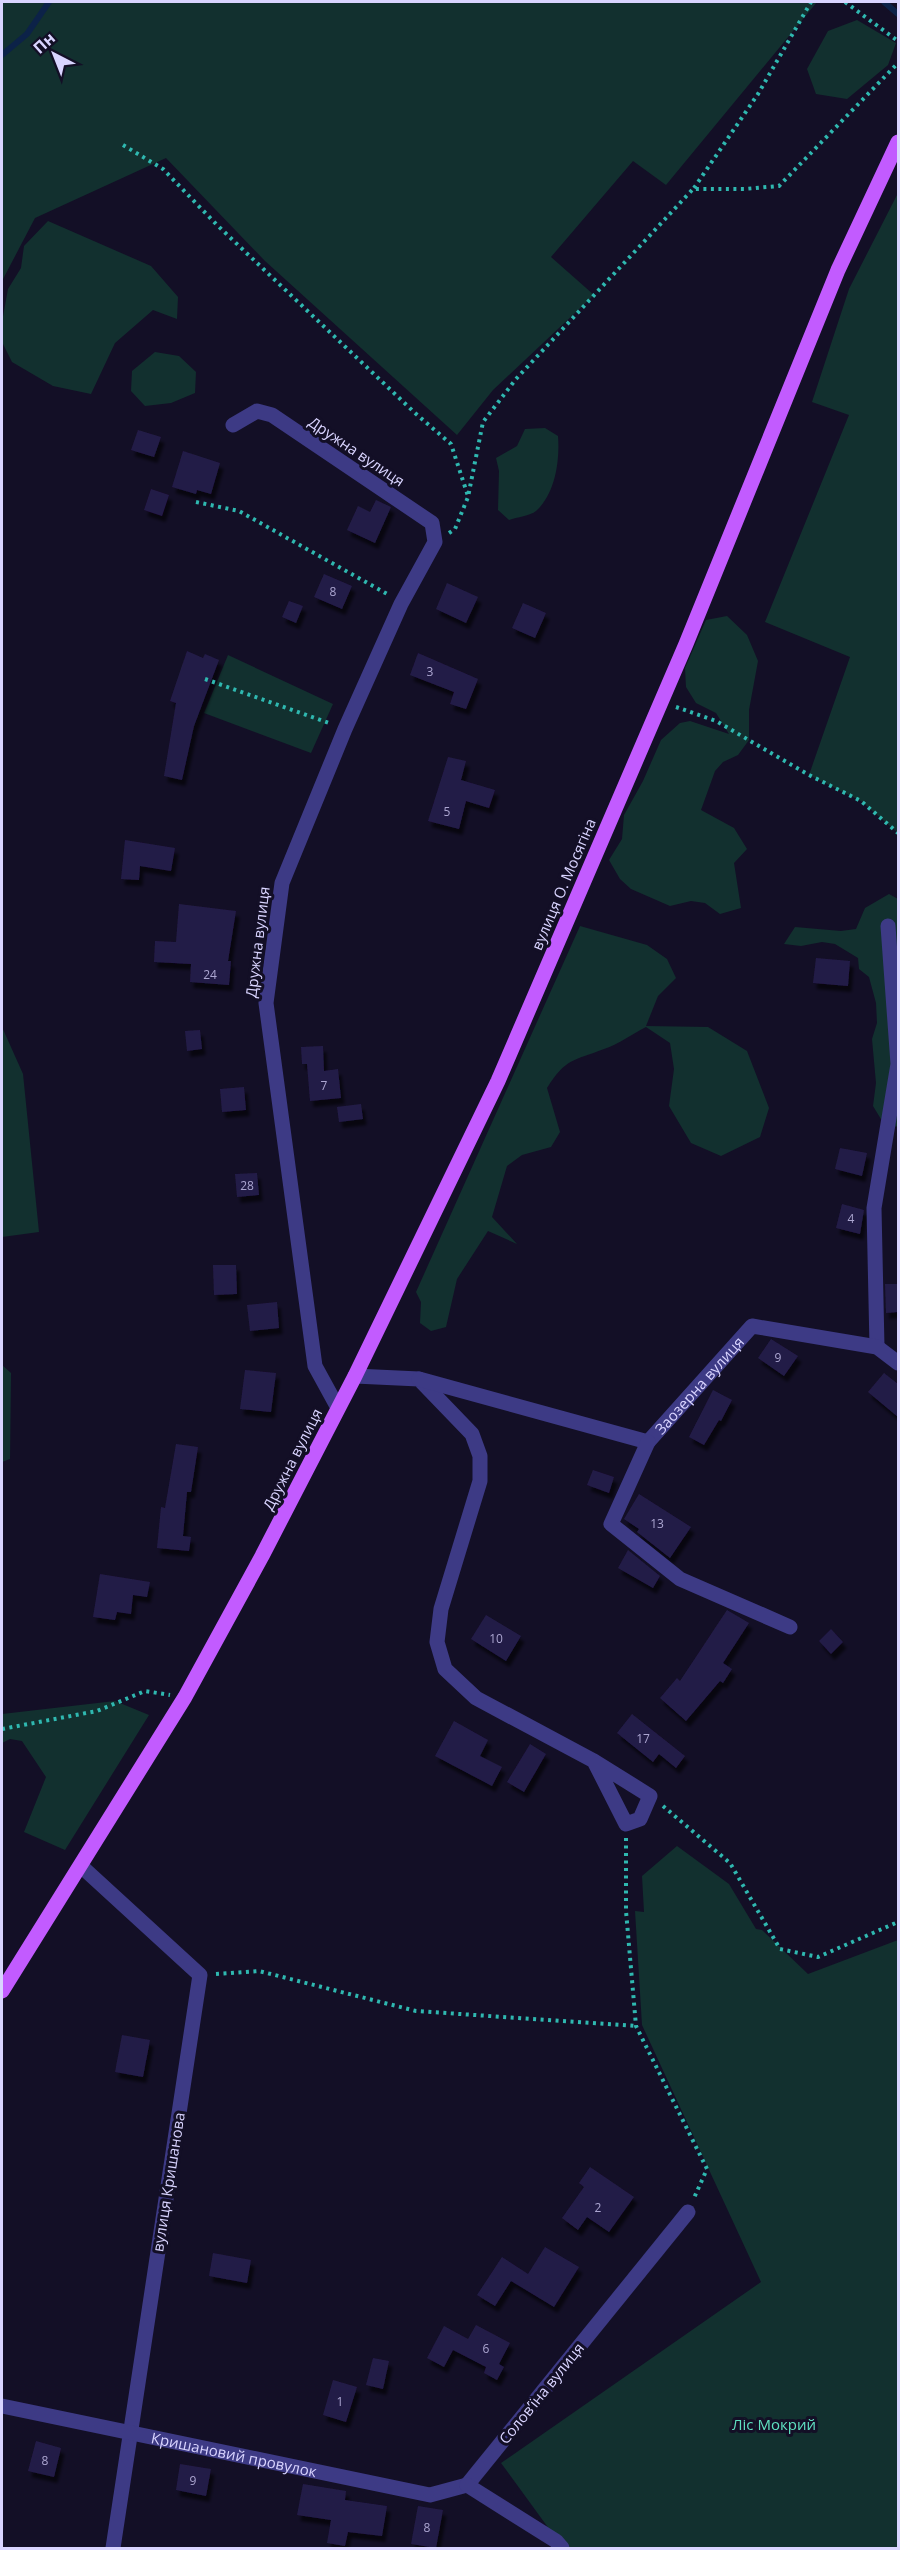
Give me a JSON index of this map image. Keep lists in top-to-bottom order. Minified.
{"streets":{"main road":["Дружна вулиця","вулиця О. Мосягіна"],"street":["Заозерна вулиця","вулиця Кришанова","Соловʼїна вулиця","Кришановий провулок"]},"crossings":[["Дружна вулиця","вулиця О. Мосягіна"],["вулиця О. Мосягіна","Заозерна вулиця"],["вулиця Кришанова","Кришановий провулок"],["Соловʼїна вулиця","Кришановий провулок"]],"parks":["Ліс Мокрий"],"house_numbers":["8","3","5","24","7","28","4","9","13","10","17","2","6","1","8","9","8"],"north":"top left"}
